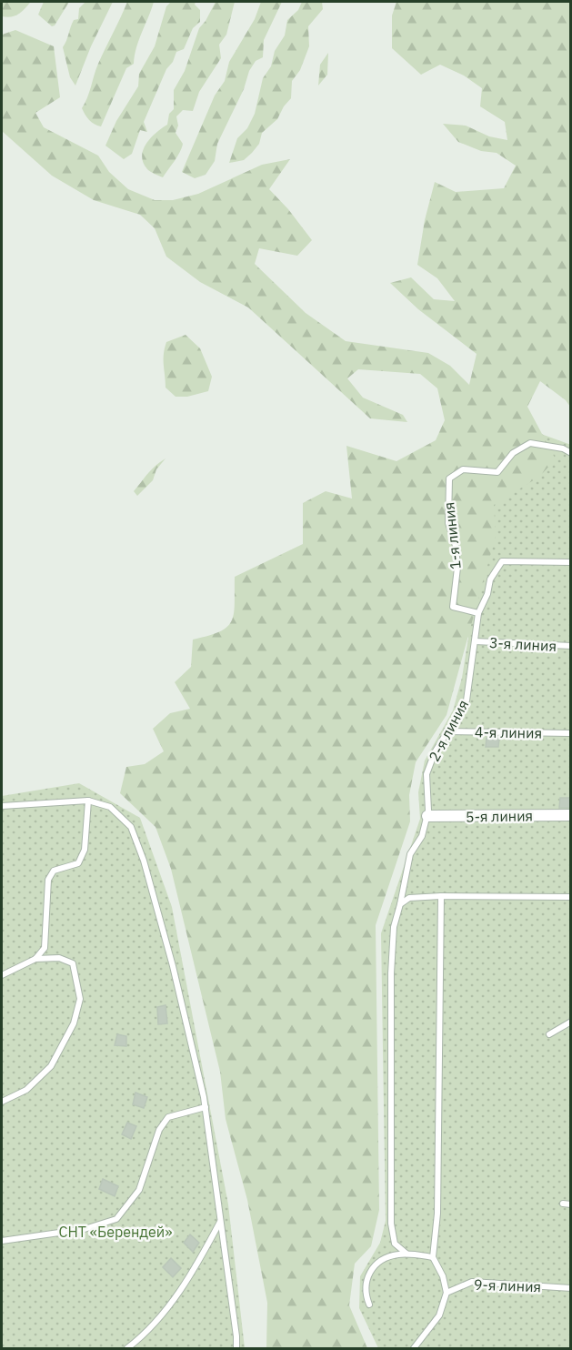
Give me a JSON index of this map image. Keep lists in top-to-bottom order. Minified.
{"streets":{"street":["5-я линия"],"lane":["1-я линия","3-я линия","2-я линия","4-я линия","9-я линия"]},"crossings":[["1-я линия","2-я линия"],["3-я линия","2-я линия"],["2-я линия","4-я линия"],["2-я линия","5-я линия"]],"parks":["СНТ «Берендей»"]}
